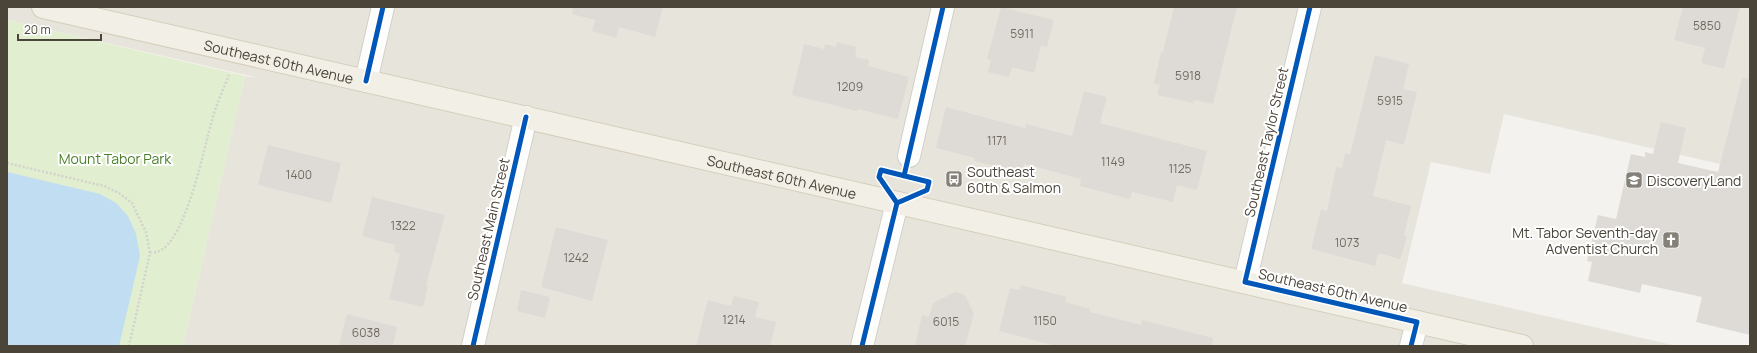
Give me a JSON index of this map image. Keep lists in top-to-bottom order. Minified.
{"streets":{"main road":["Southeast 60th Avenue"],"street":["Southeast Taylor Street","Southeast Main Street"]},"crossings":[["Southeast 60th Avenue","Southeast Taylor Street"],["Southeast 60th Avenue","Southeast Main Street"]],"parks":["Mount Tabor Park"],"places":{"bus stop":["Southeast 60th & Salmon"],"school or university":["DiscoveryLand"],"church":["Mt. Tabor Seventh-day Adventist Church"]},"house_numbers":["5850","5911","5918","1209","5915","1171","1149","1125","1400","1322","1073","1242","1214","1150","6015","6038"],"scale_bar":"20 m"}
